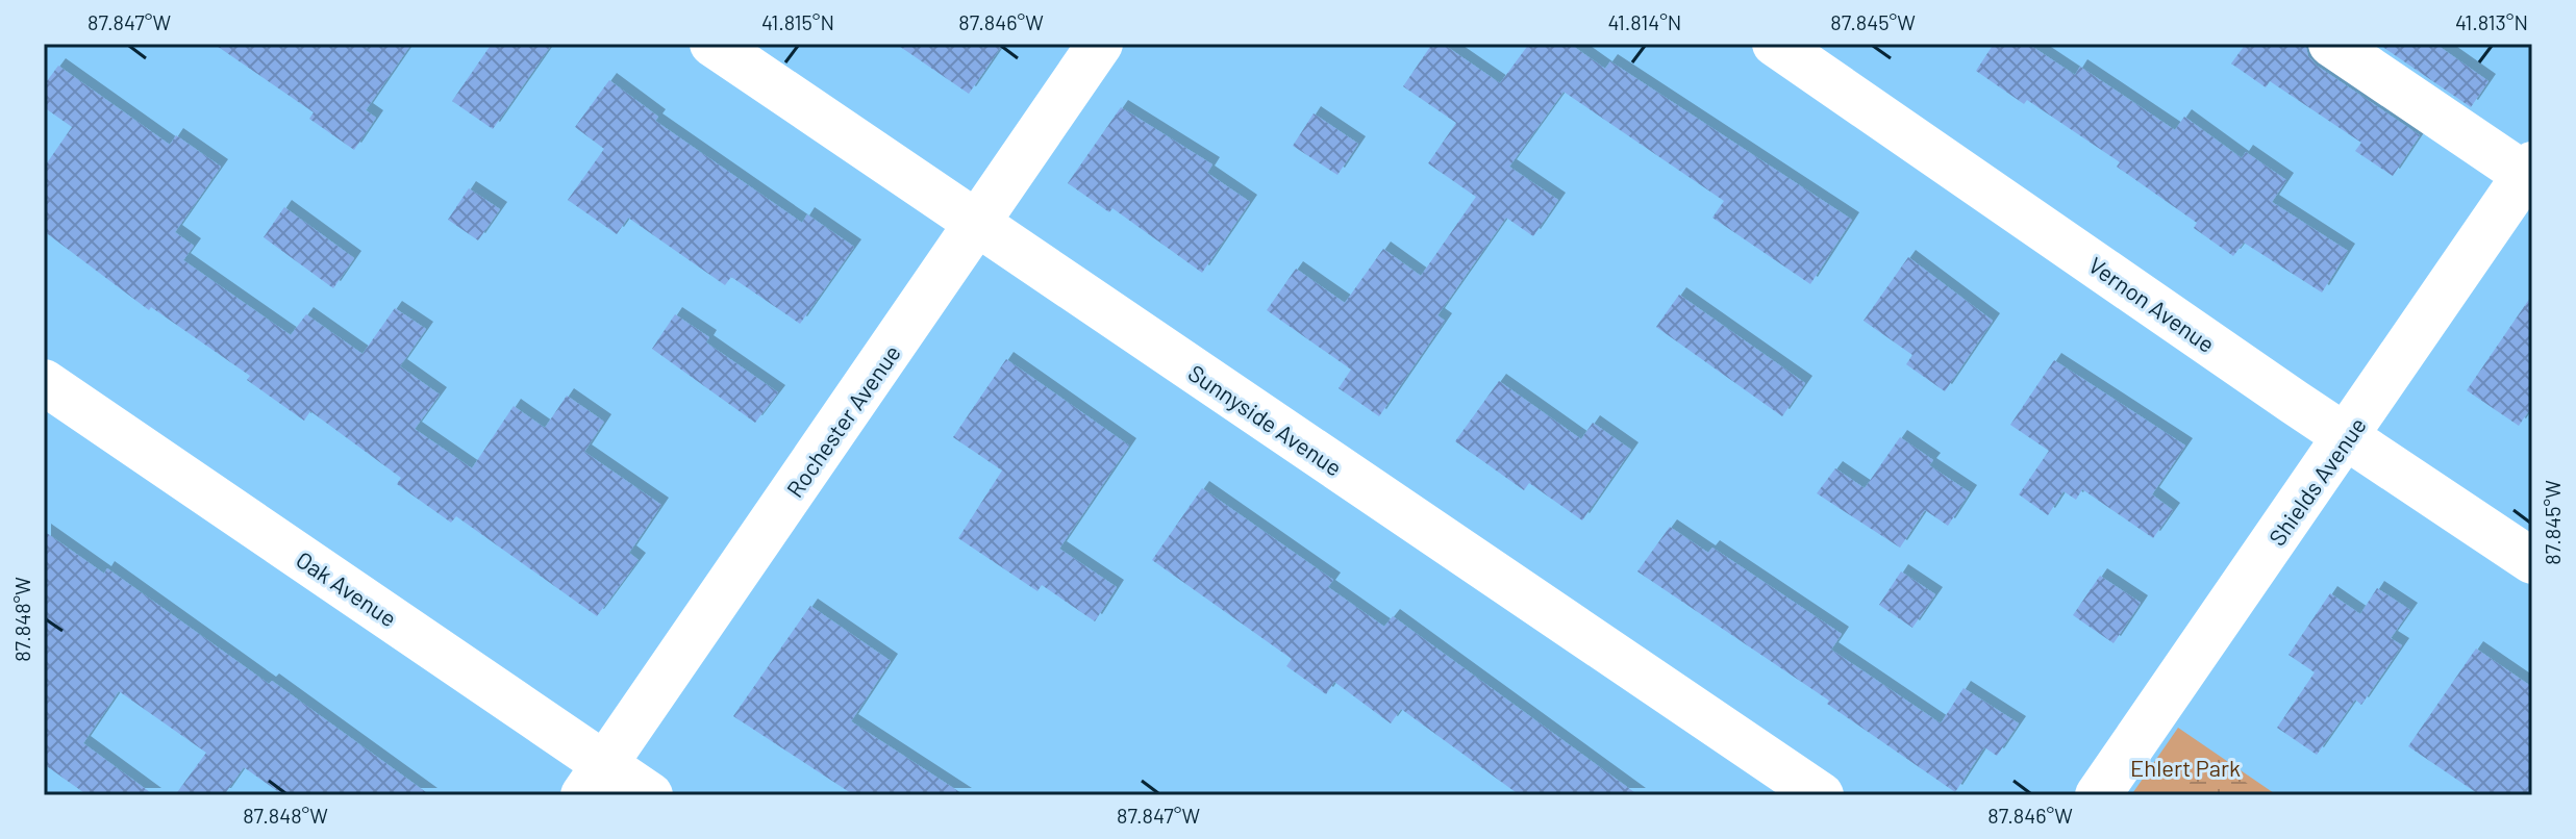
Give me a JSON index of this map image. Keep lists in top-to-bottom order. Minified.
{"streets":{"street":["Vernon Avenue","Sunnyside Avenue","Rochester Avenue","Shields Avenue","Oak Avenue"]},"crossings":[["Vernon Avenue","Shields Avenue"],["Sunnyside Avenue","Rochester Avenue"],["Rochester Avenue","Oak Avenue"]],"parks":["Ehlert Park"],"coordinates":["87.847°W","41.815°N","87.846°W","41.814°N","87.845°W","41.813°N","87.848°W"]}
